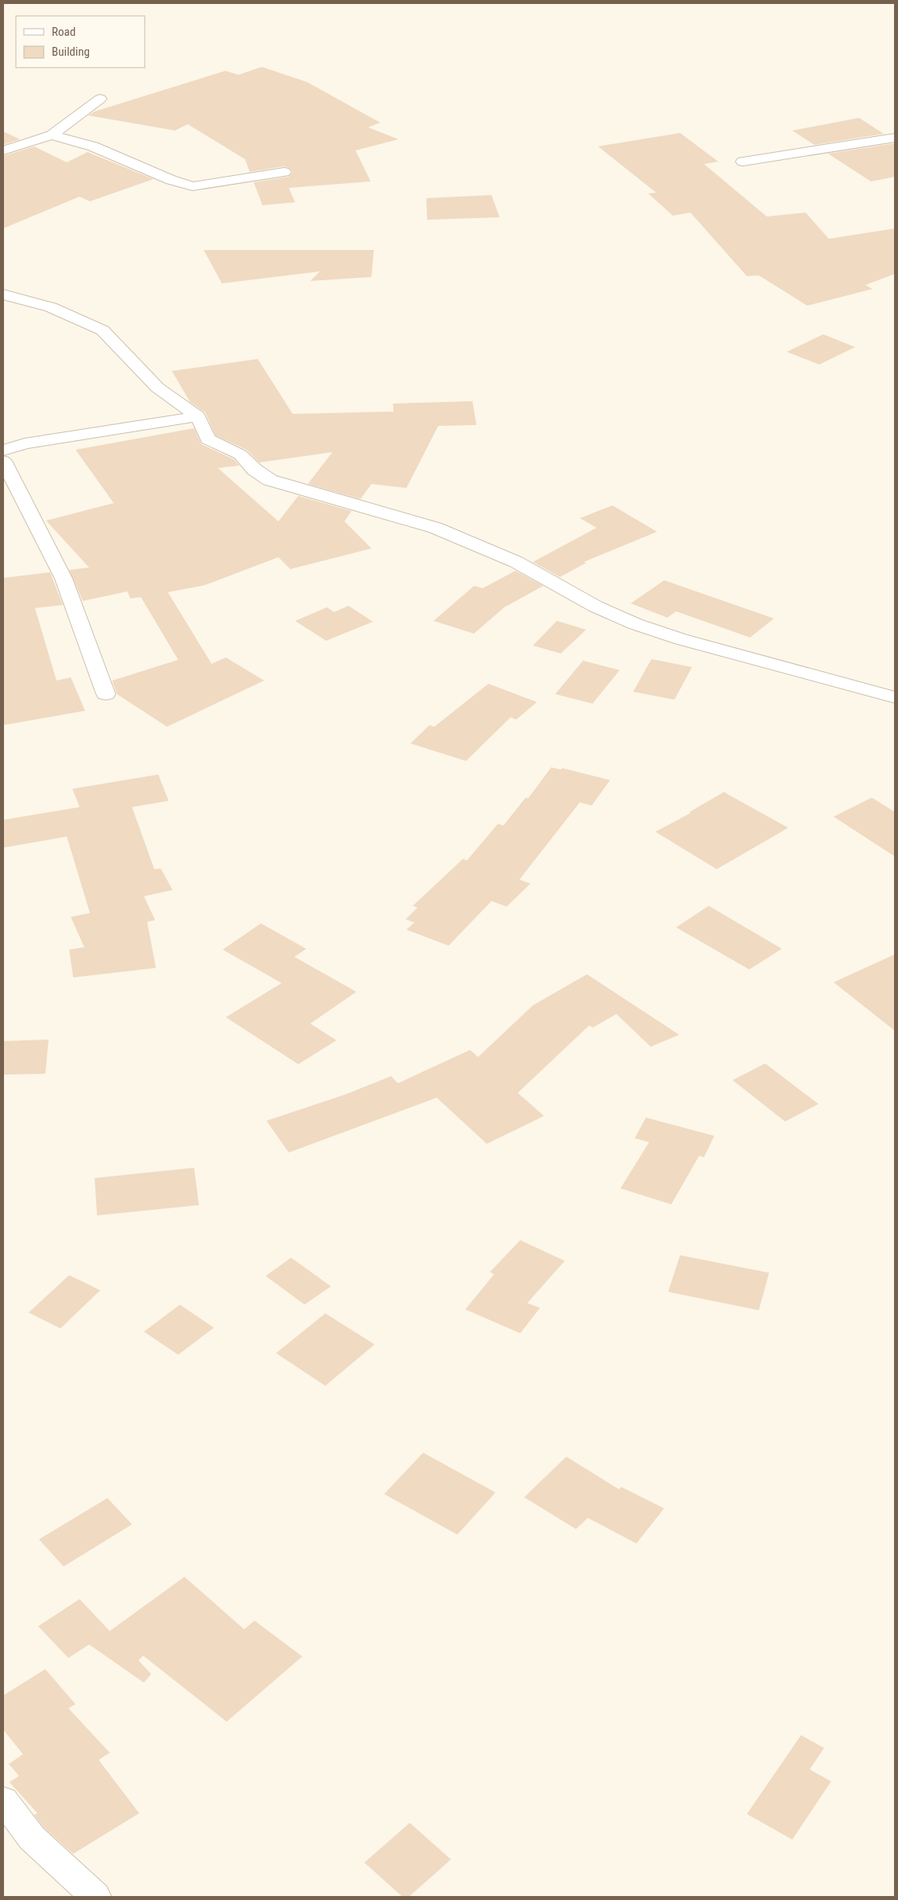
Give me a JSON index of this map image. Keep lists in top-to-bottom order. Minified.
{"legend":["Road","Building"]}
